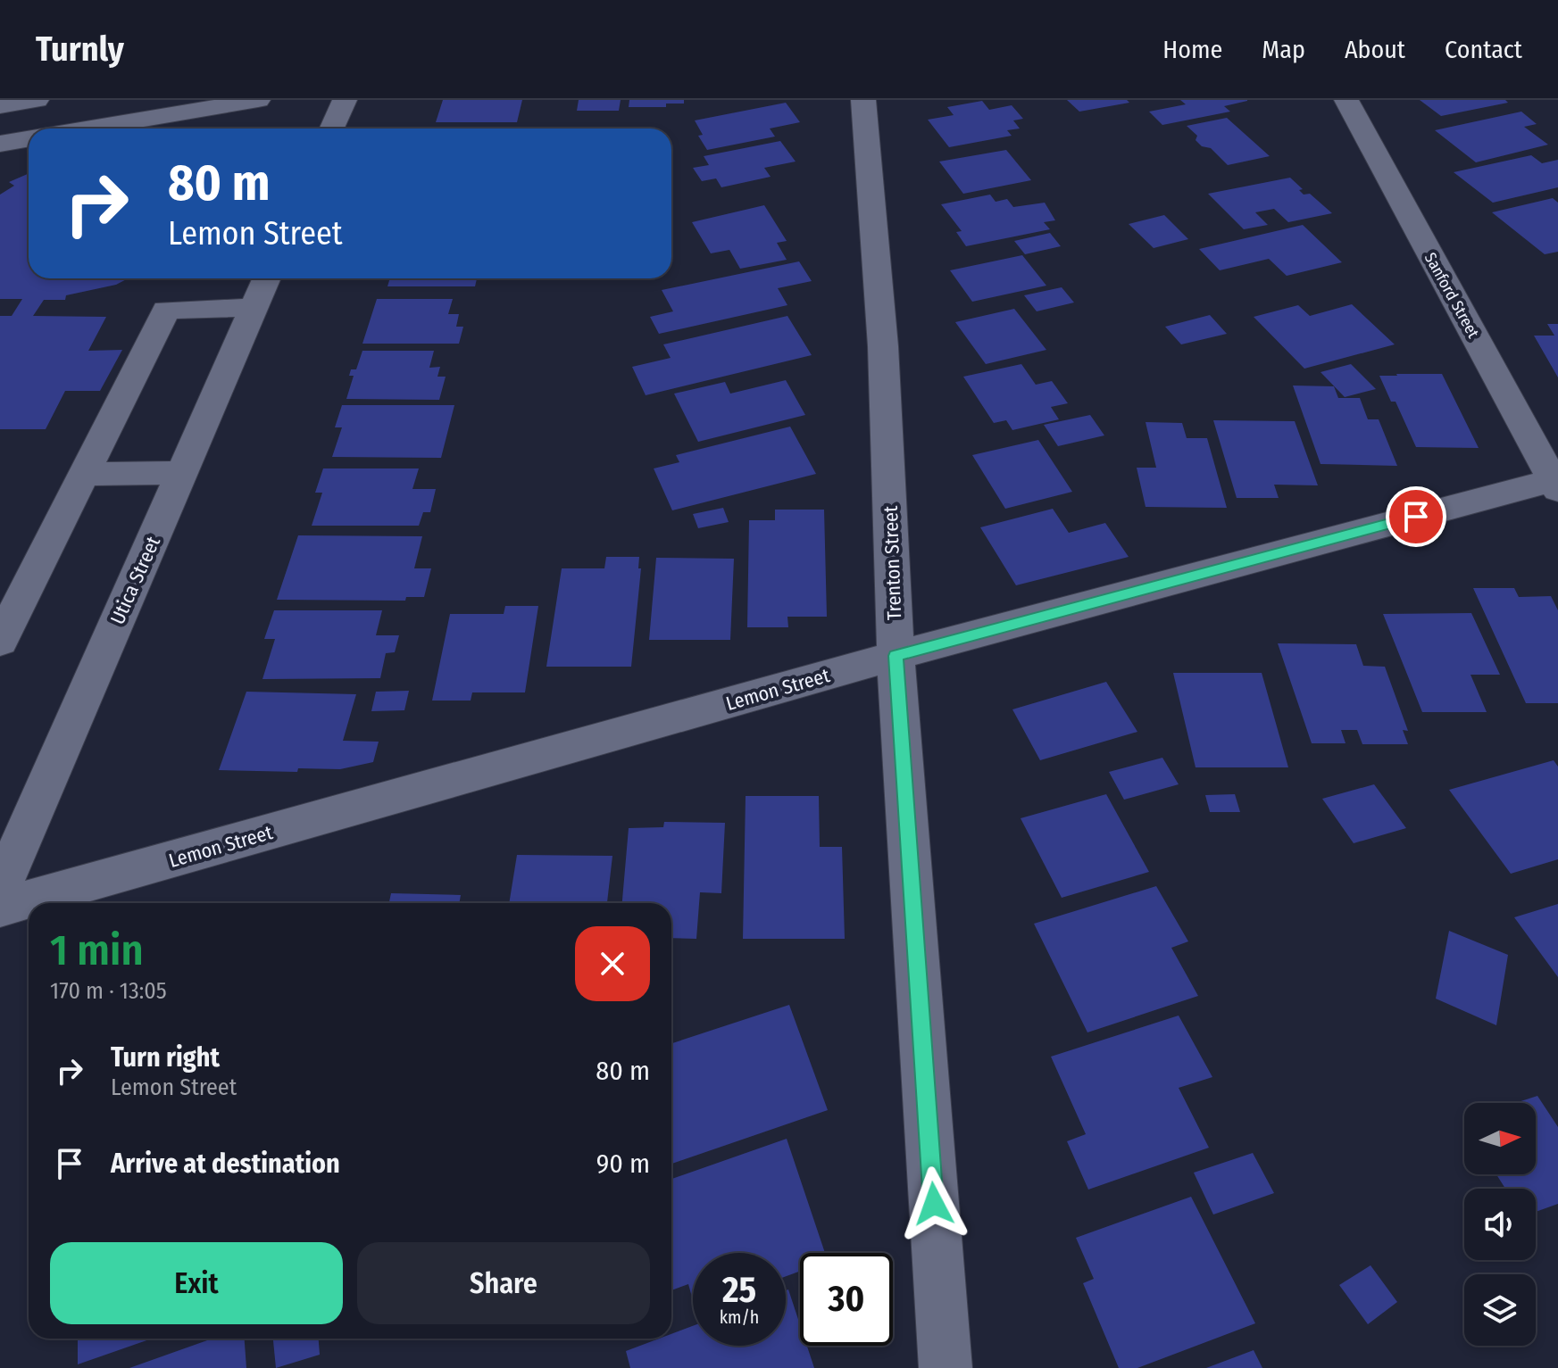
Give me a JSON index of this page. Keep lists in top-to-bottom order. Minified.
{"streets":{"street":["Sanford Street","Trenton Street","Utica Street","Lemon Street"]},"crossings":[["Sanford Street","Lemon Street"],["Trenton Street","Lemon Street"]],"north":"right","page":{"header":"Turnly","nav":["Home","Map","About","Contact"],"turn":["80 m","Lemon Street"],"heading":["1 min","170 m · 13:05"],"list":[{"name":"Turn right","note":"Lemon Street","value":"80 m"},{"name":"Arrive at destination","value":"90 m"}],"buttons":["Exit","Share"],"speed":"25 km/h","limit":"30"}}
